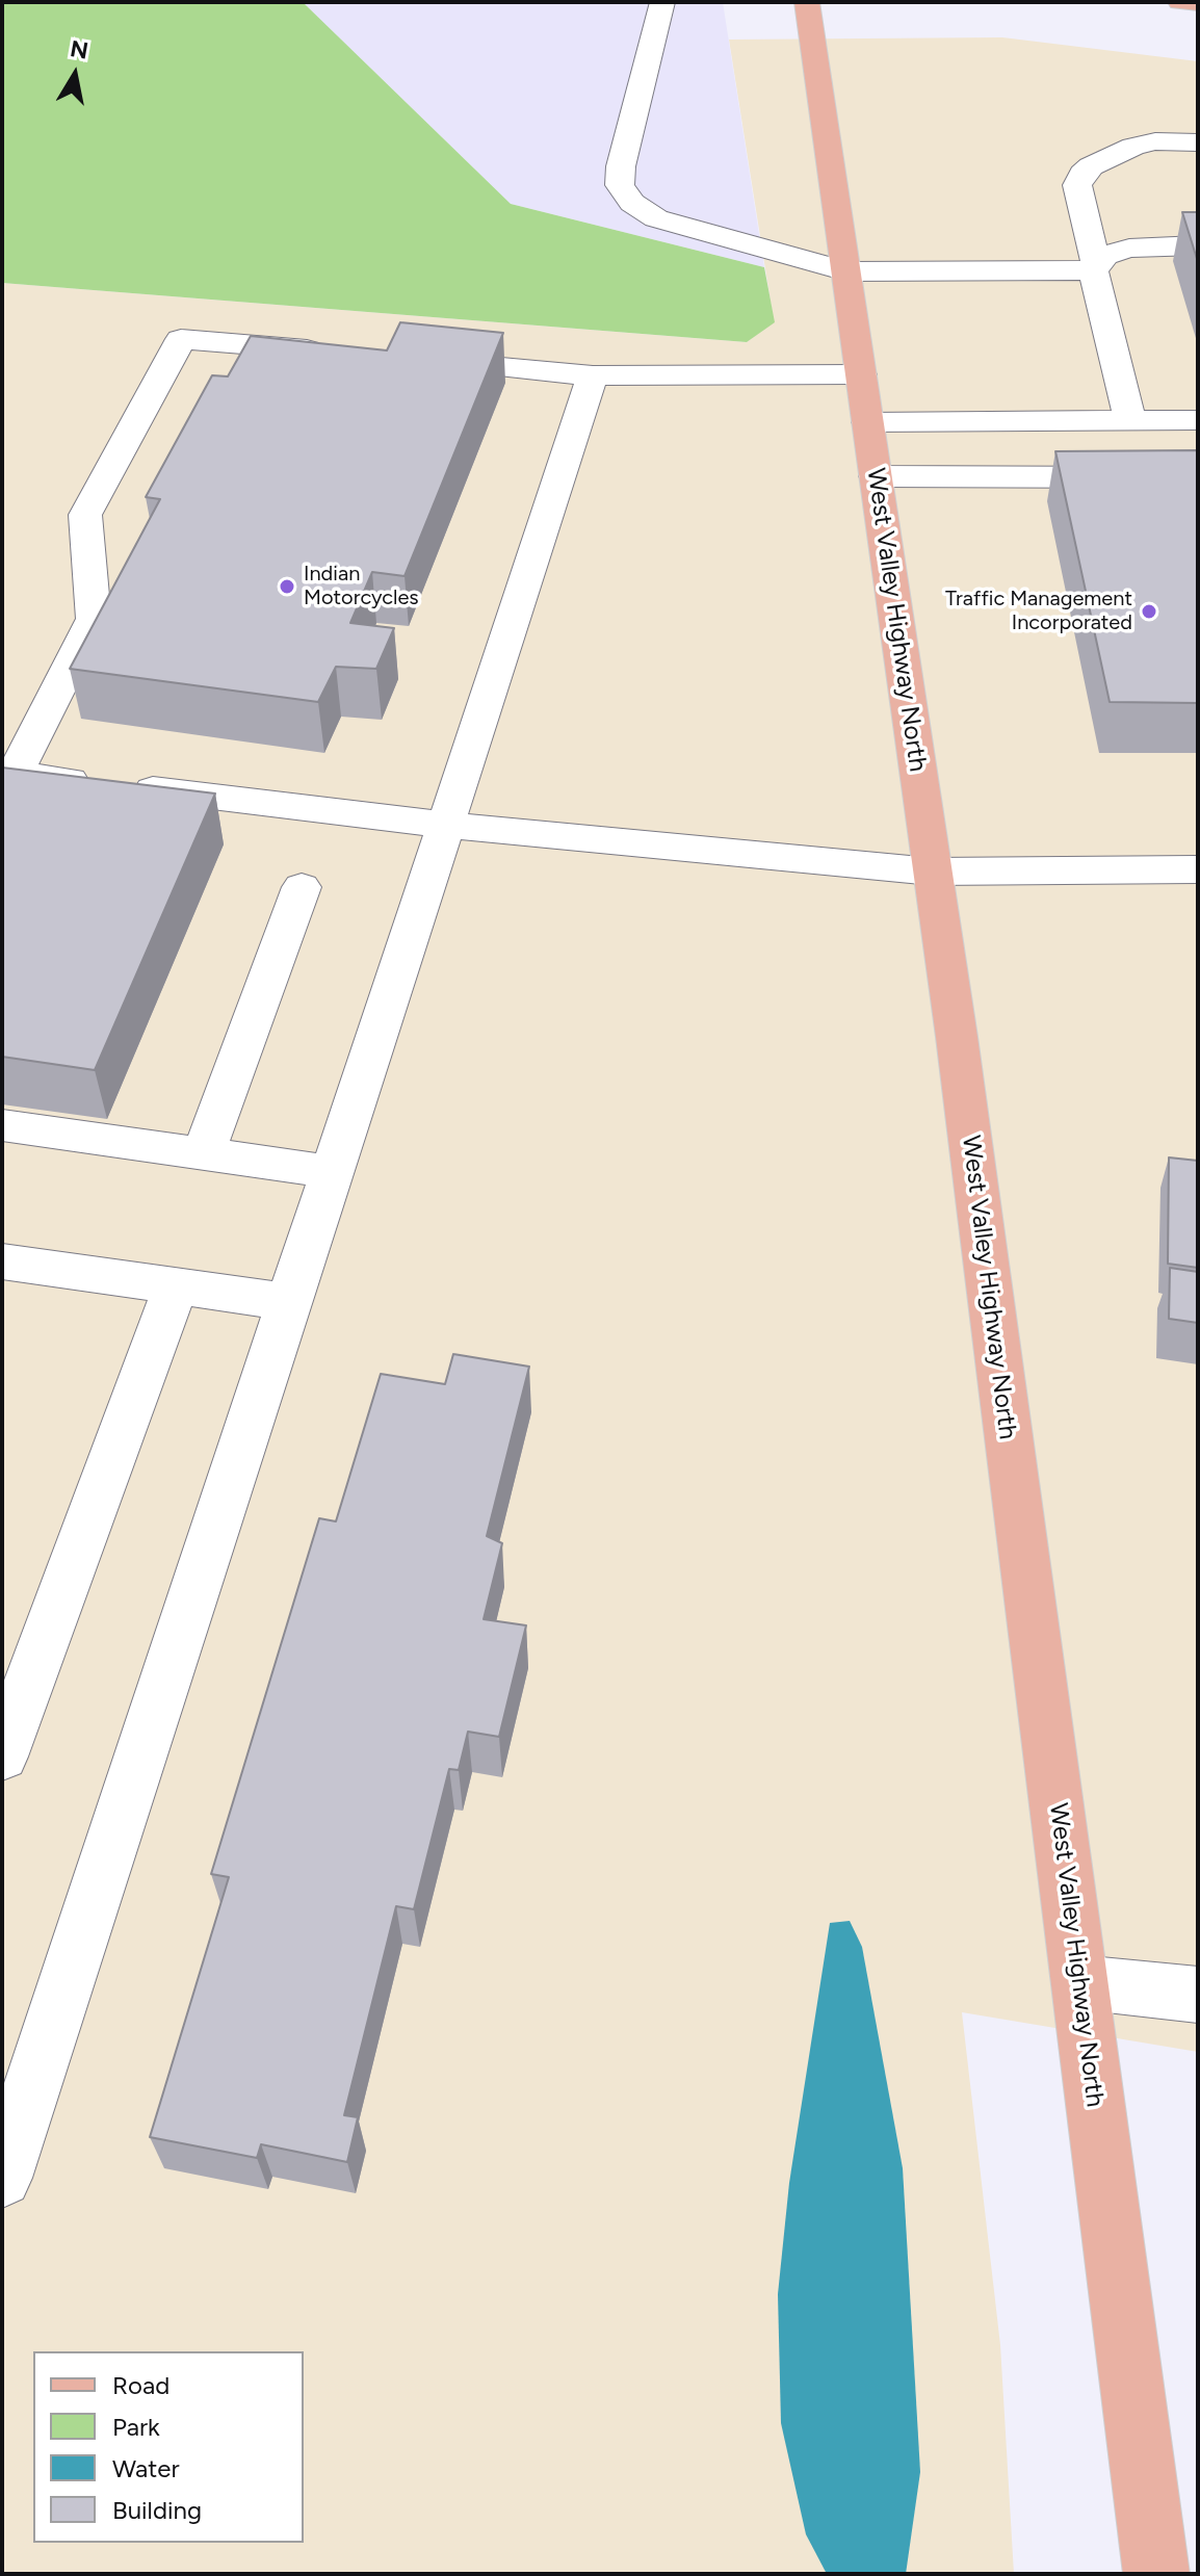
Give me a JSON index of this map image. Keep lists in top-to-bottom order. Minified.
{"streets":{"main road":["West Valley Highway North"]},"places":["Indian Motorcycles","Traffic Management Incorporated"],"legend":["Road","Park","Water","Building"],"north":"top"}
